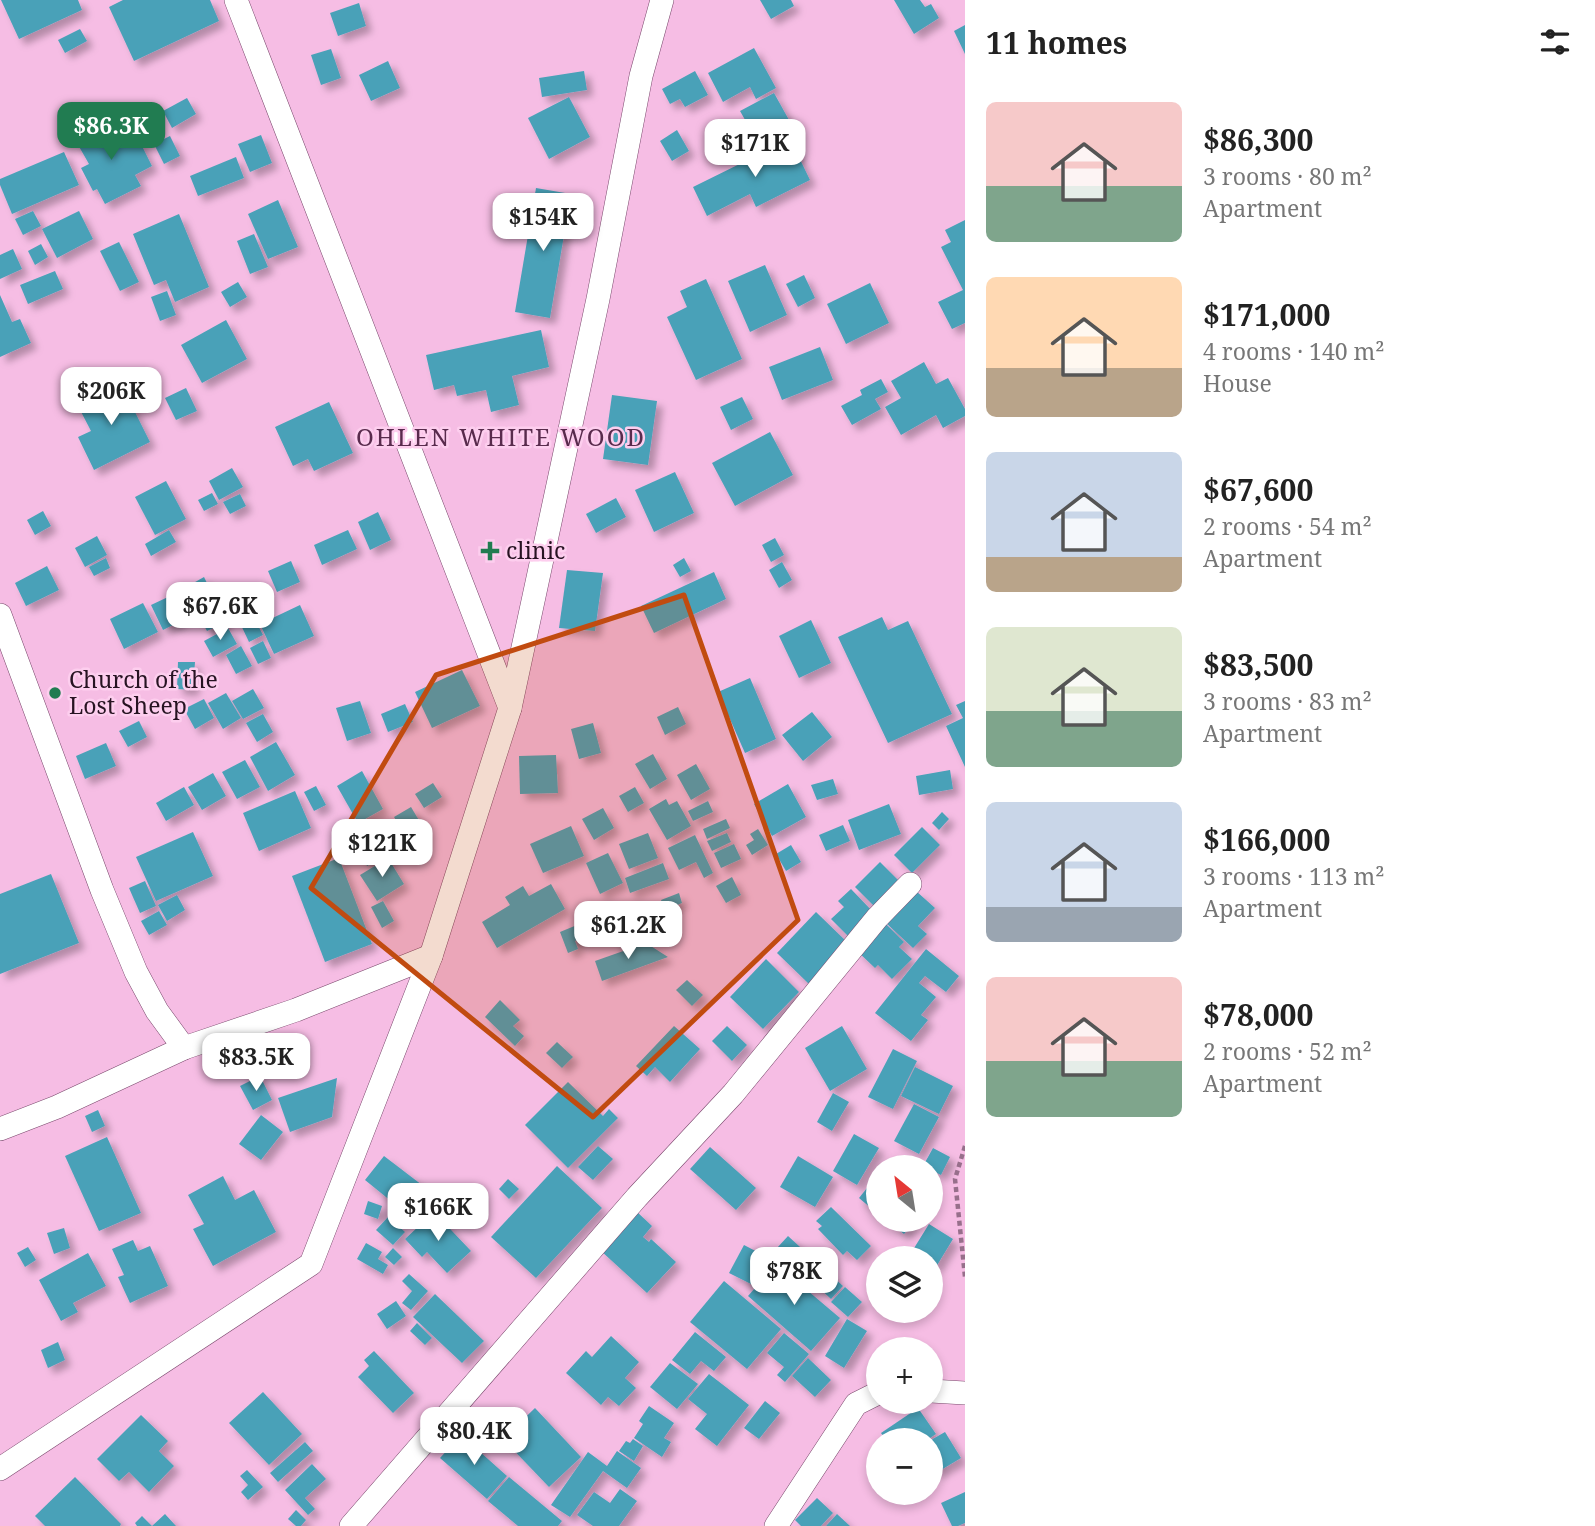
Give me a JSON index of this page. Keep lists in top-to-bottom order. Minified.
{"districts":["OHLEN WHITE WOOD"],"places":{"health":["clinic"],"other":["Church of the Lost Sheep"]},"north":"top left","page":{"heading":"11 homes","list":[{"name":"$86,300","note":"3 rooms · 80 m² · Apartment"},{"name":"$171,000","note":"4 rooms · 140 m² · House"},{"name":"$67,600","note":"2 rooms · 54 m² · Apartment"},{"name":"$83,500","note":"3 rooms · 83 m² · Apartment"},{"name":"$166,000","note":"3 rooms · 113 m² · Apartment"},{"name":"$78,000","note":"2 rooms · 52 m² · Apartment"}],"price":["$86.3K","$171K","$154K","$206K","$67.6K","$121K","$61.2K","$83.5K","$166K","$78K","$80.4K"],"map_buttons":["+","−"]}}
